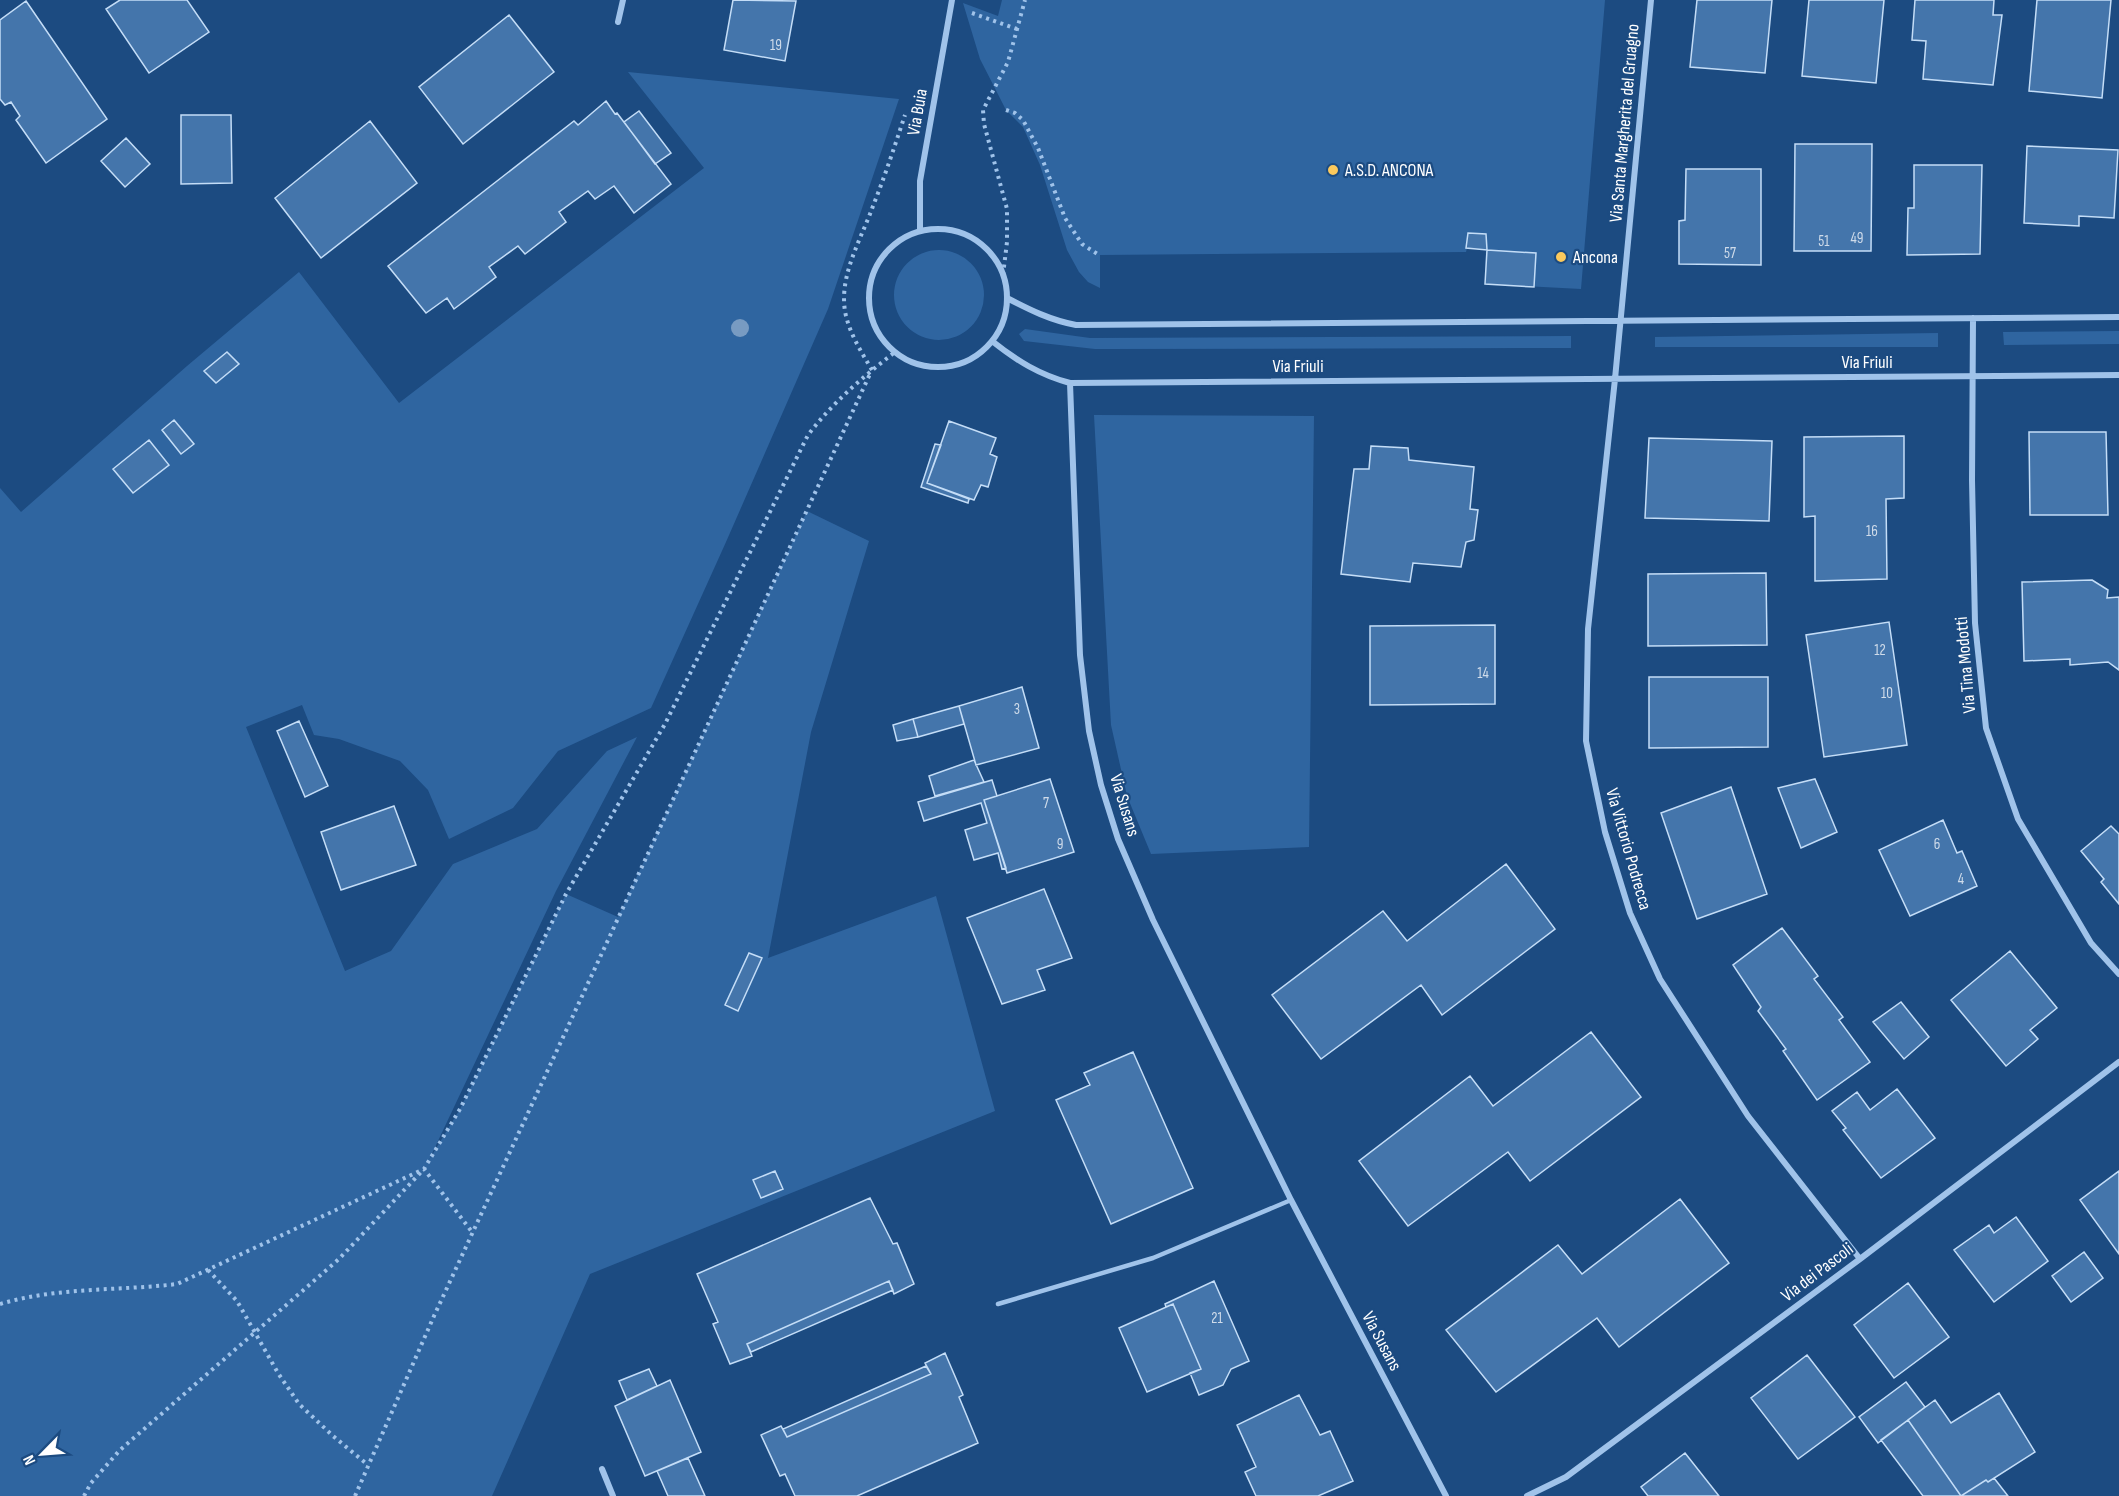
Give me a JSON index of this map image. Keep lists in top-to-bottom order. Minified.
{"streets":{"street":["Via Buia","Via Santa Margherita del Gruagno","Via Friuli","Via Tina Modotti","Via Susans","Via Vittorio Podrecca","Via dei Pascoli"]},"crossings":[["Via Buia","Via Friuli"],["Via Friuli","Via Tina Modotti"],["Via Friuli","Via Susans"],["Via Friuli","Via Vittorio Podrecca"],["Via Vittorio Podrecca","Via dei Pascoli"]],"places":["A.S.D. ANCONA","Ancona"],"house_numbers":["19","49","51","57","16","12","14","10","3","7","9","6","4","21"],"north":"bottom left"}
